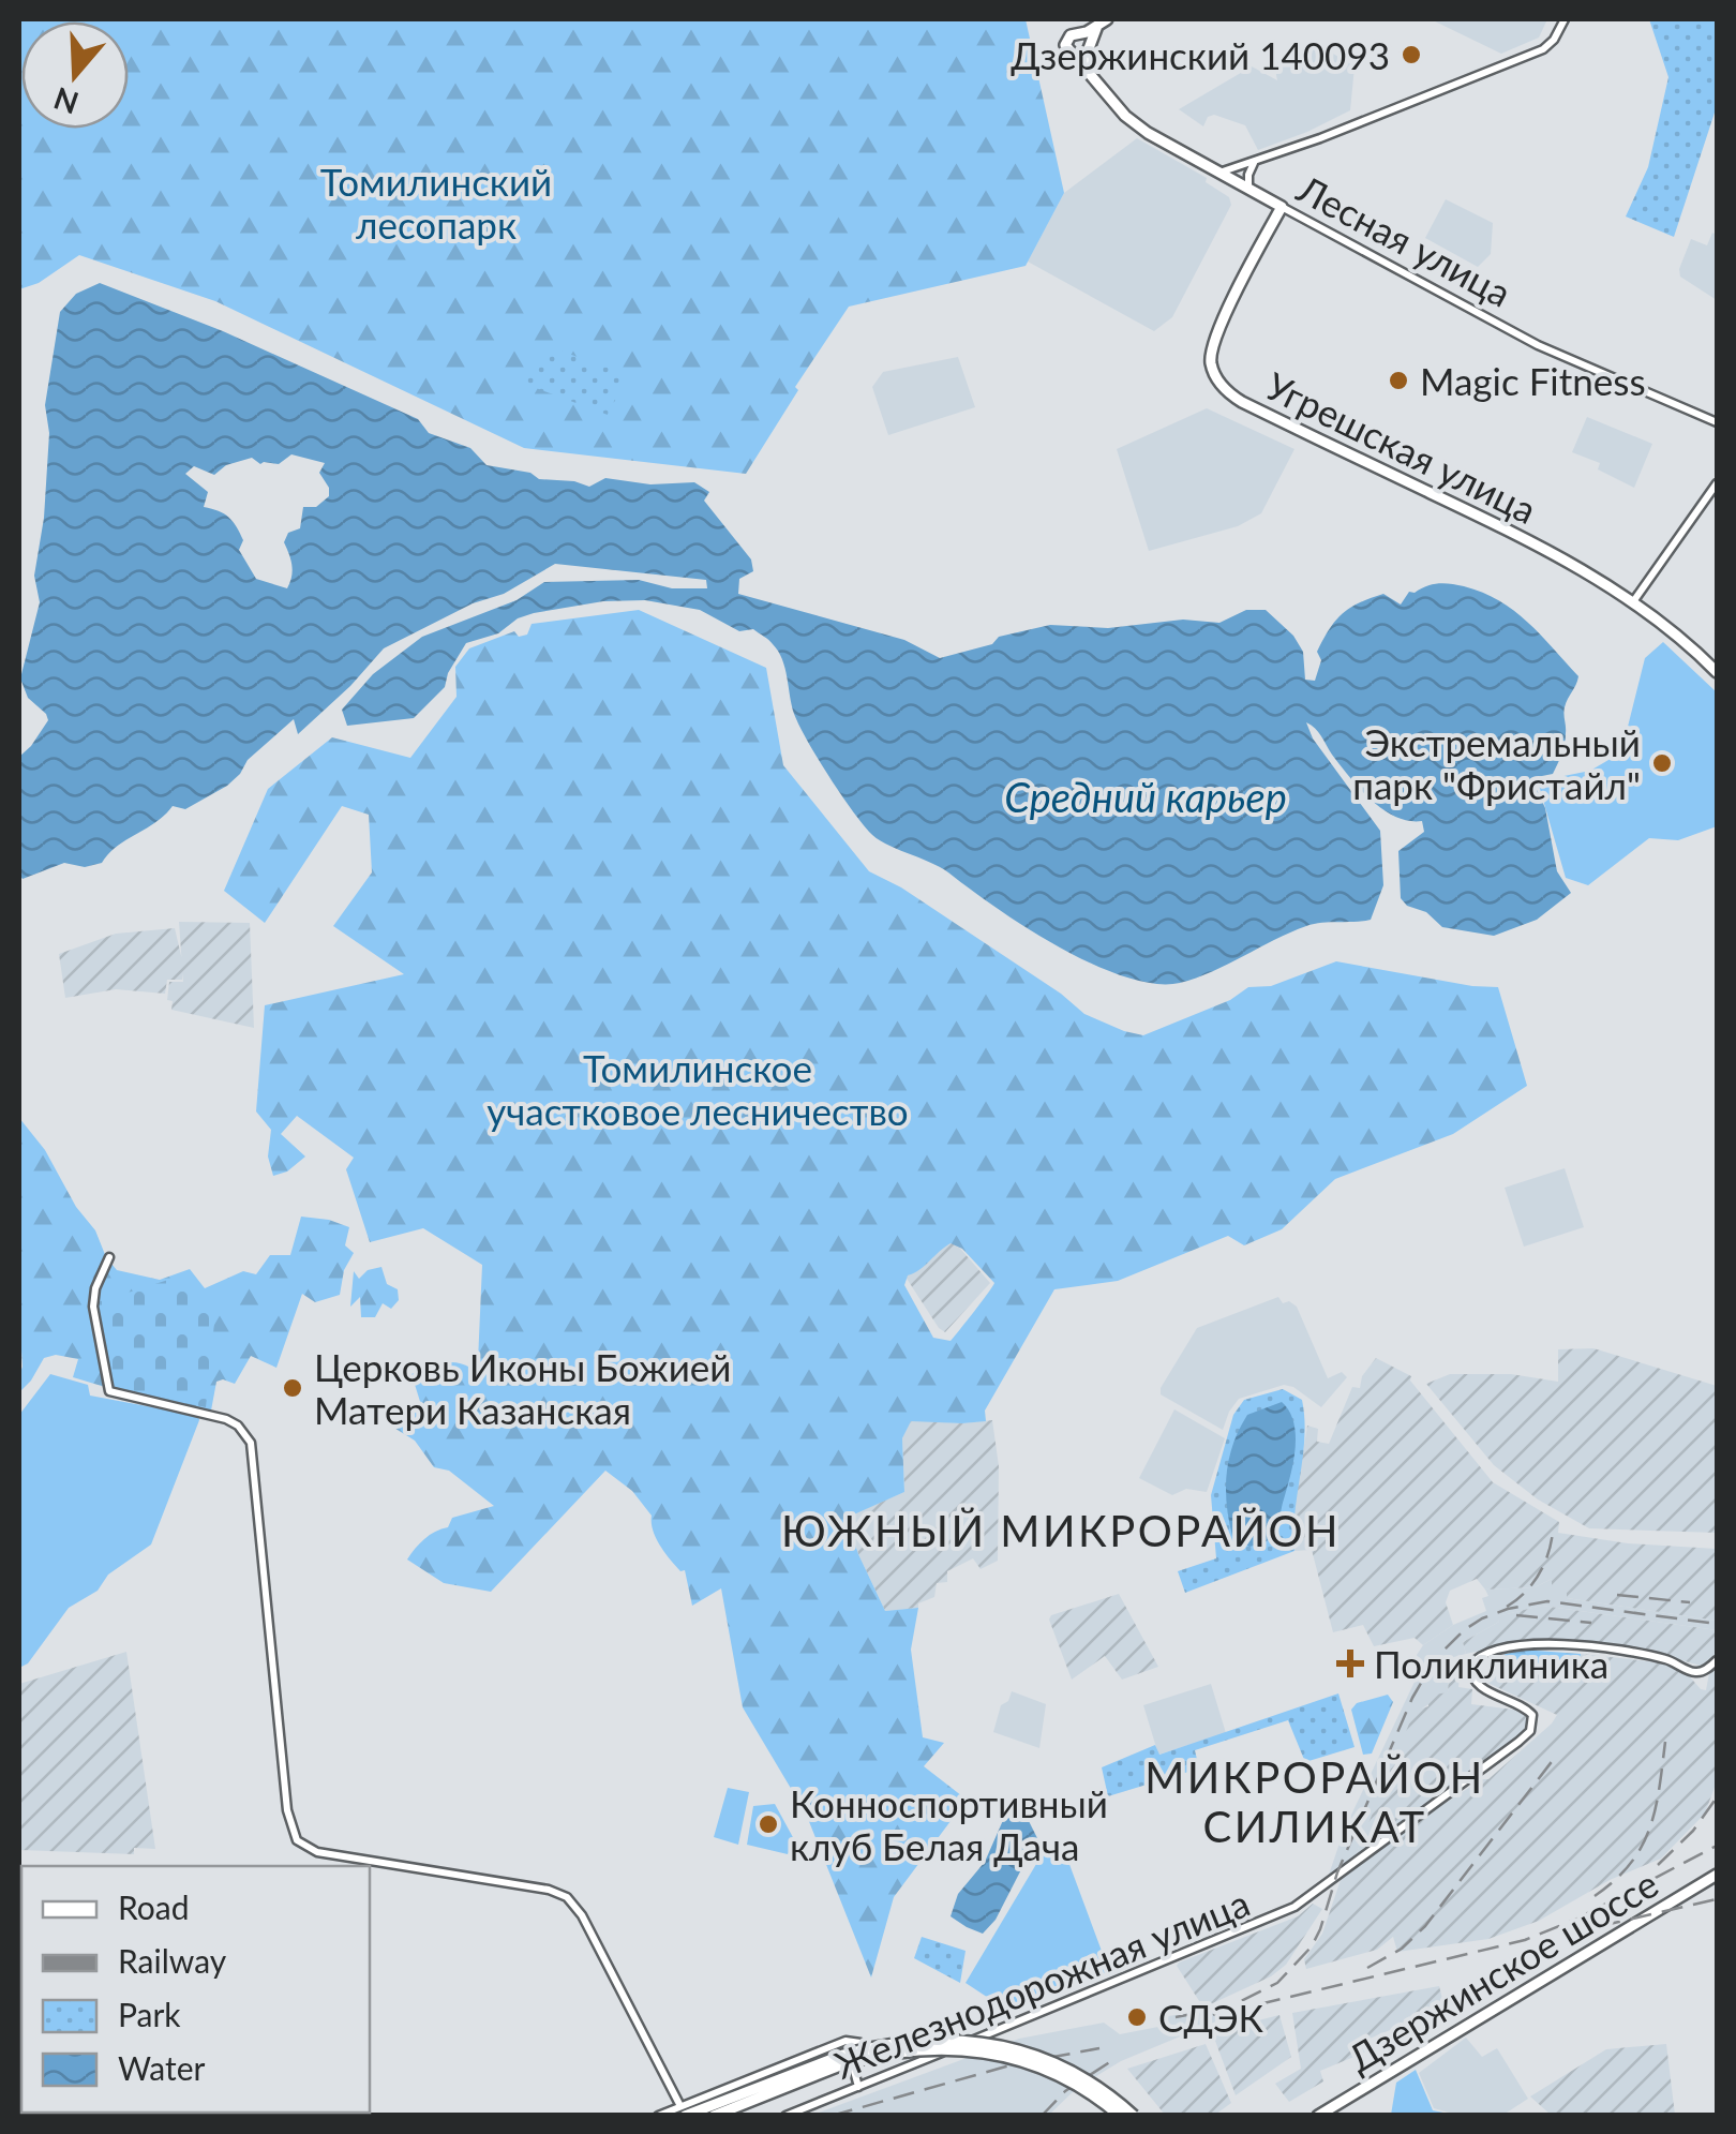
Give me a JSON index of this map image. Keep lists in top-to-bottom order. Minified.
{"streets":{"main road":["Лесная улица","Угрешская улица","Дзержинское шоссе"],"street":["Железнодорожная улица"]},"crossings":[["Лесная улица","Угрешская улица"]],"districts":["ЮЖНЫЙ МИКРОРАЙОН","МИКРОРАЙОН СИЛИКАТ"],"water":["Средний карьер"],"parks":["Томилинский лесопарк","Томилинское участковое лесничество"],"places":{"other":["Дзержинский 140093","Magic Fitness","Экстремальный парк \"Фристайл\"","Церковь Иконы Божией Матери Казанская","Конноспортивный клуб Белая Дача","СДЭК"],"health":["Поликлиника"]},"legend":["Road","Railway","Park","Water"],"north":"bottom"}
